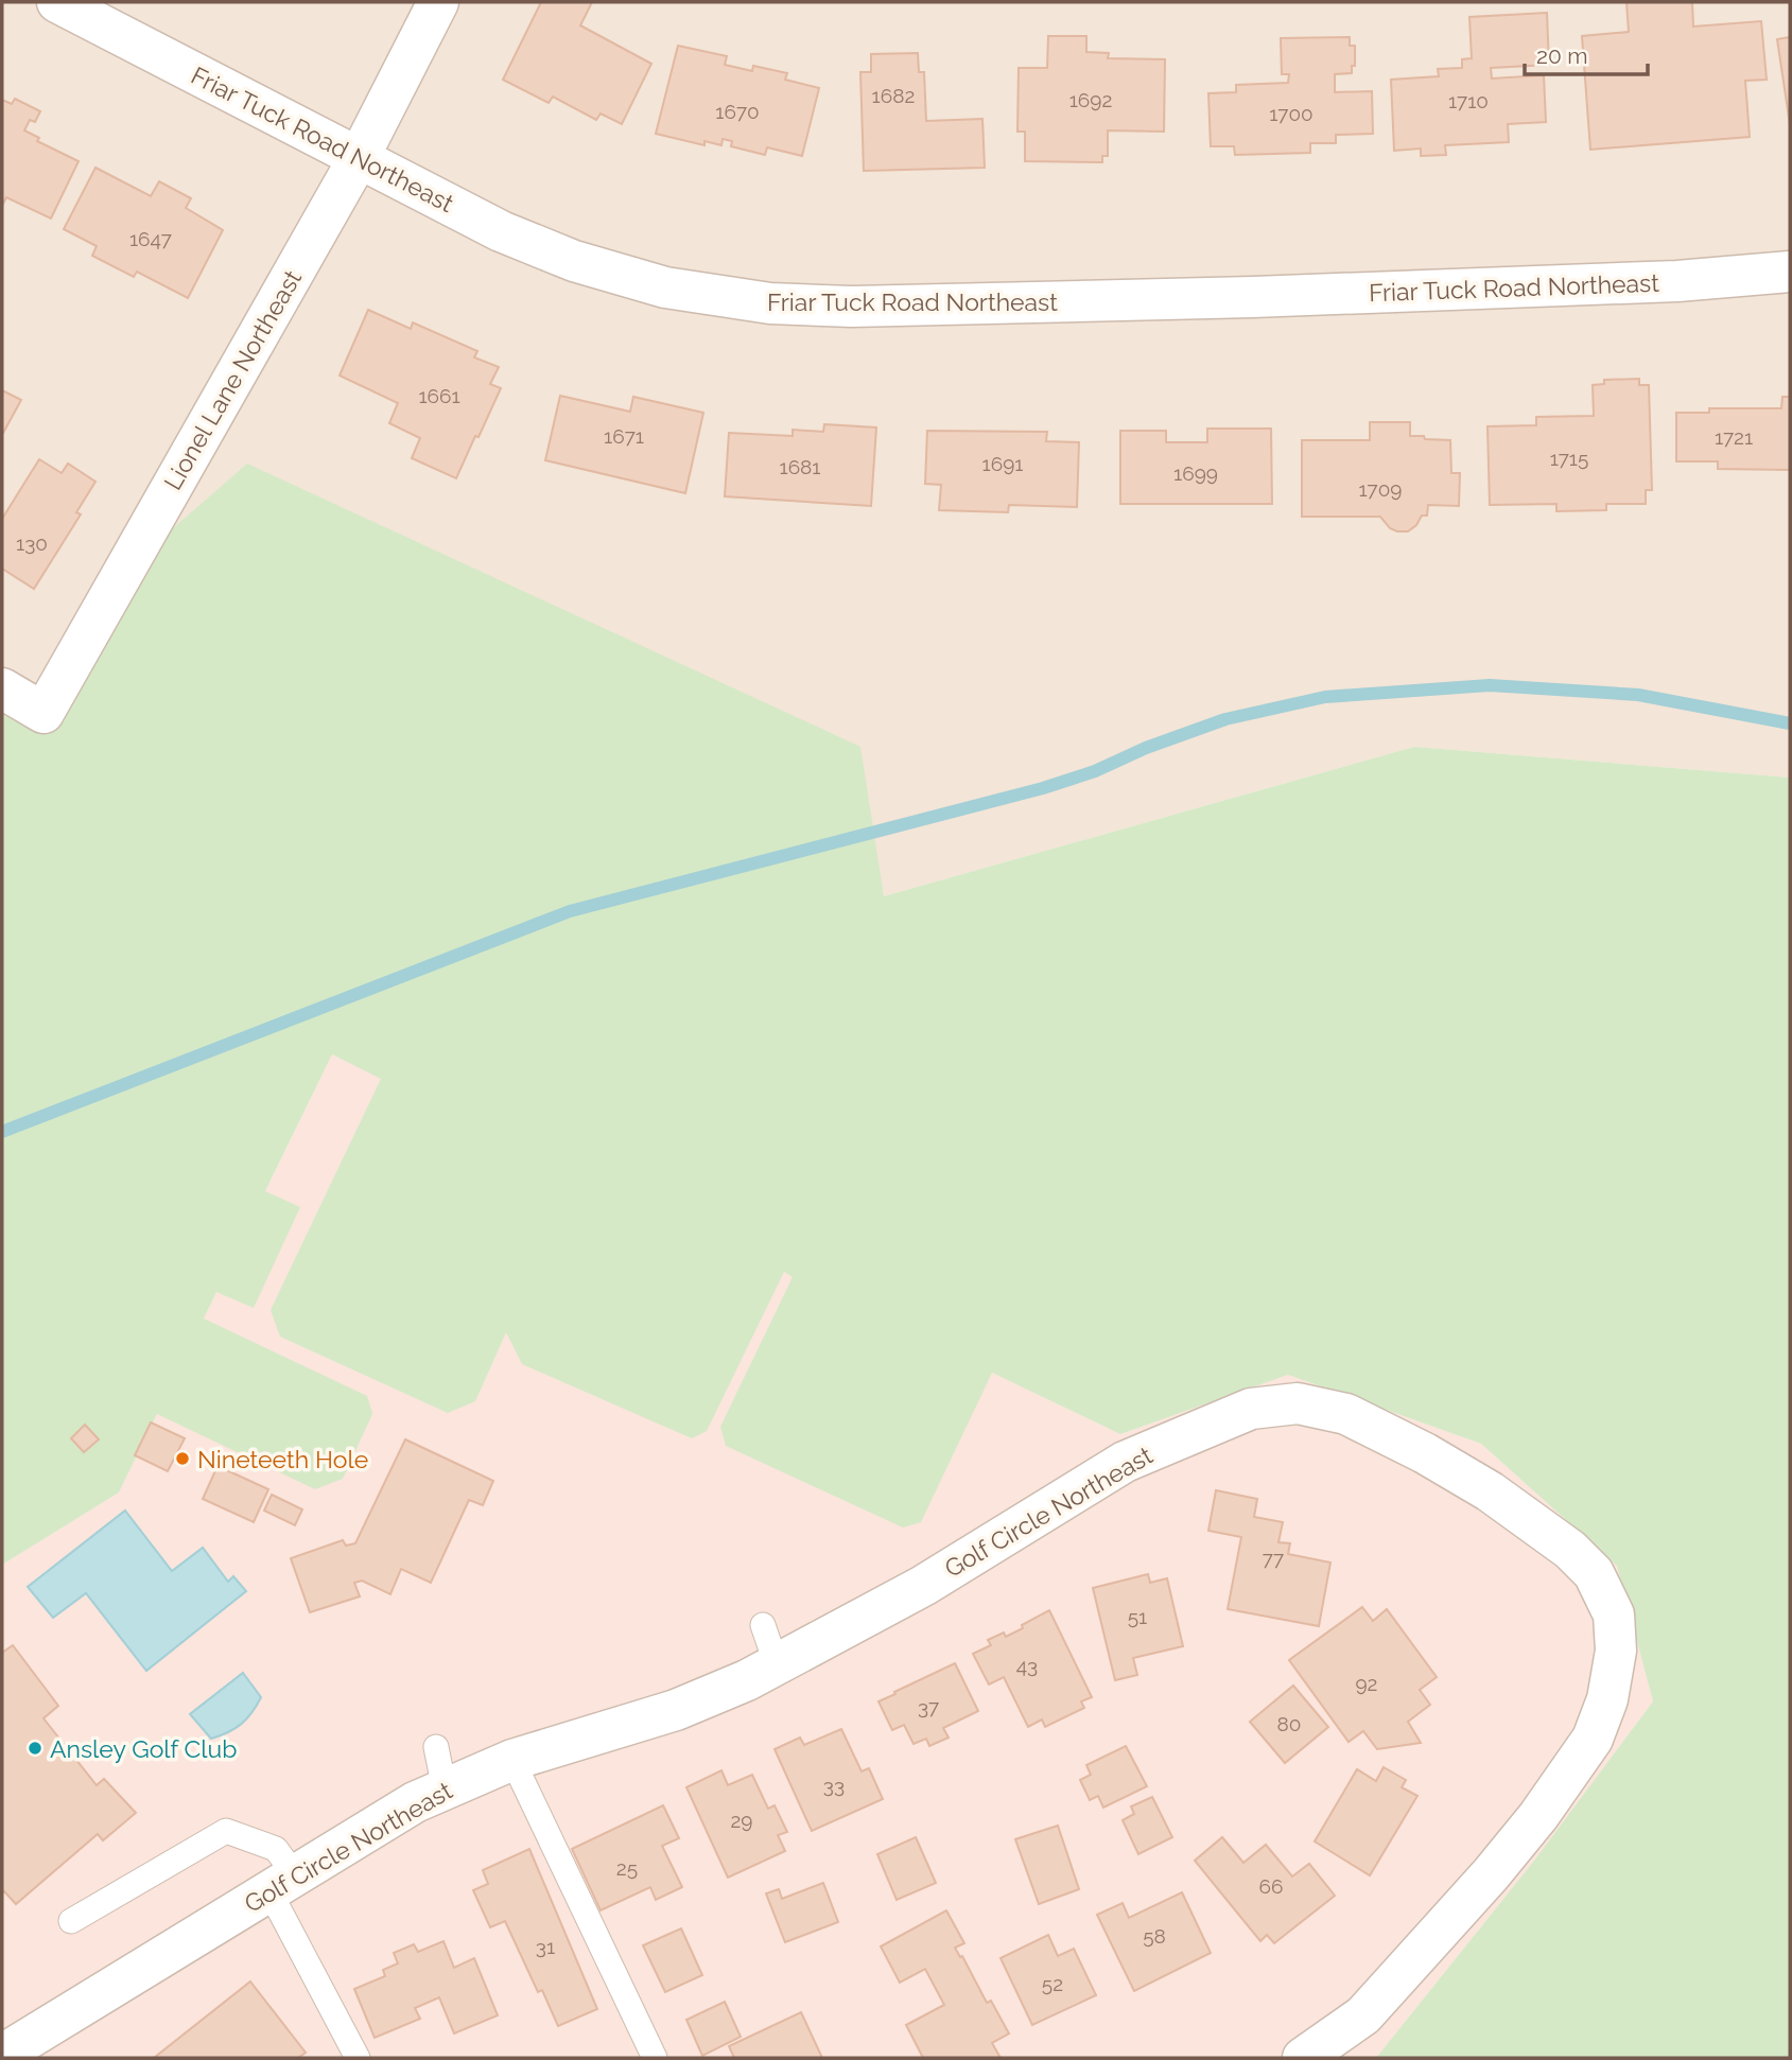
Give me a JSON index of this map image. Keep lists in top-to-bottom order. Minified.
{"streets":{"street":["Friar Tuck Road Northeast","Lionel Lane Northeast","Golf Circle Northeast"]},"crossings":[["Friar Tuck Road Northeast","Lionel Lane Northeast"]],"places":["Nineteeth Hole","Ansley Golf Club"],"house_numbers":["1682","1692","1710","1670","1700","1647","1661","1671","1721","1715","1691","1681","1699","1709","130","77","51","43","92","37","80","33","29","25","66","58","31","52"],"scale_bar":"20 m"}
